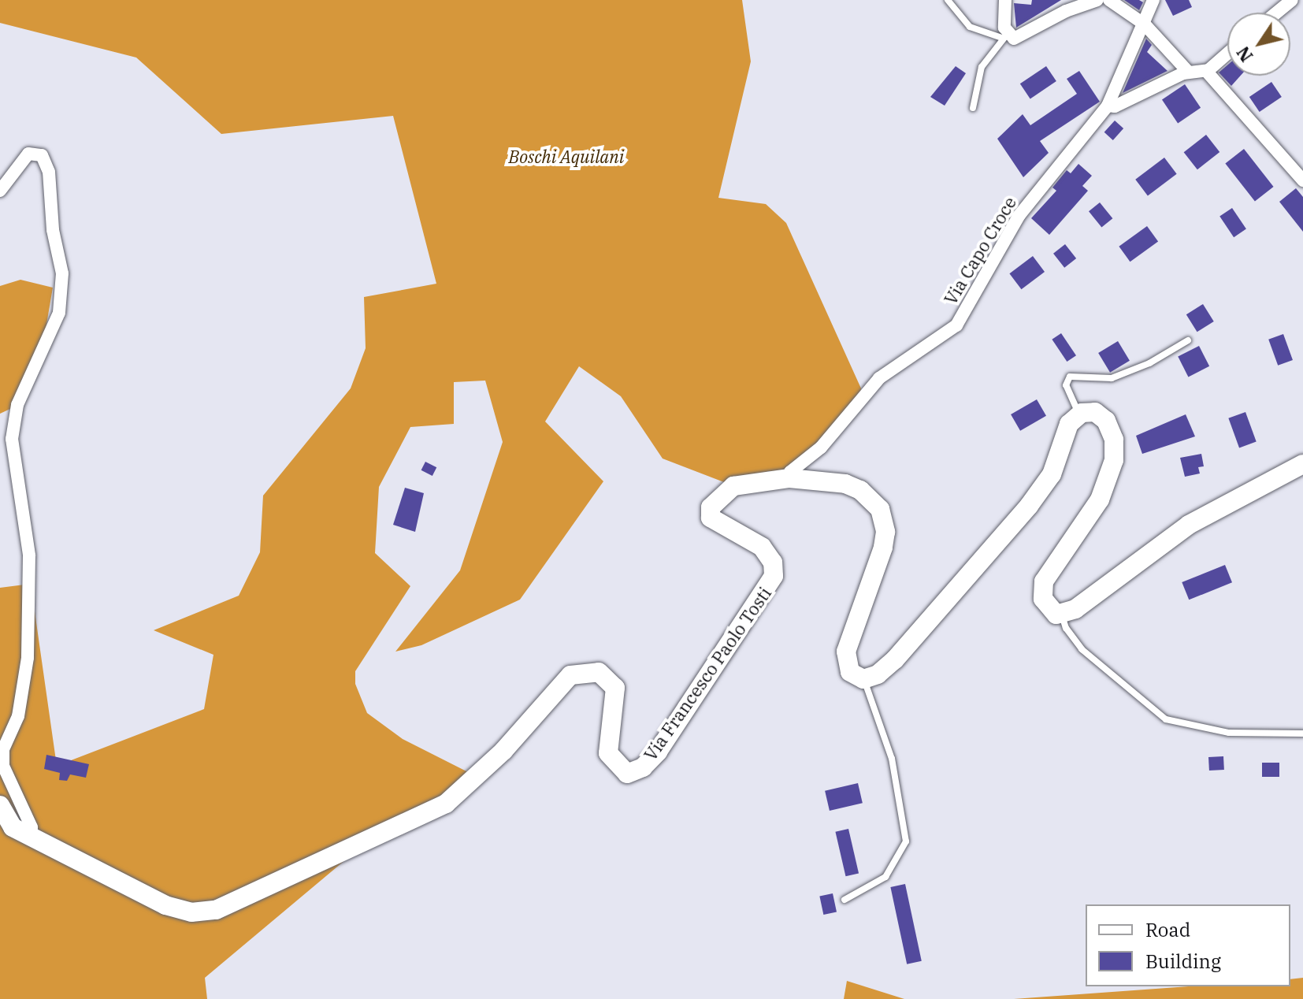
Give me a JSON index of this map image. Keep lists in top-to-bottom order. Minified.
{"streets":{"main road":["Via Francesco Paolo Tosti"],"street":["Via Capo Croce"]},"crossings":[["Via Capo Croce","Via Francesco Paolo Tosti"]],"parks":["Boschi Aquilani"],"legend":["Road","Building"],"north":"bottom left"}
